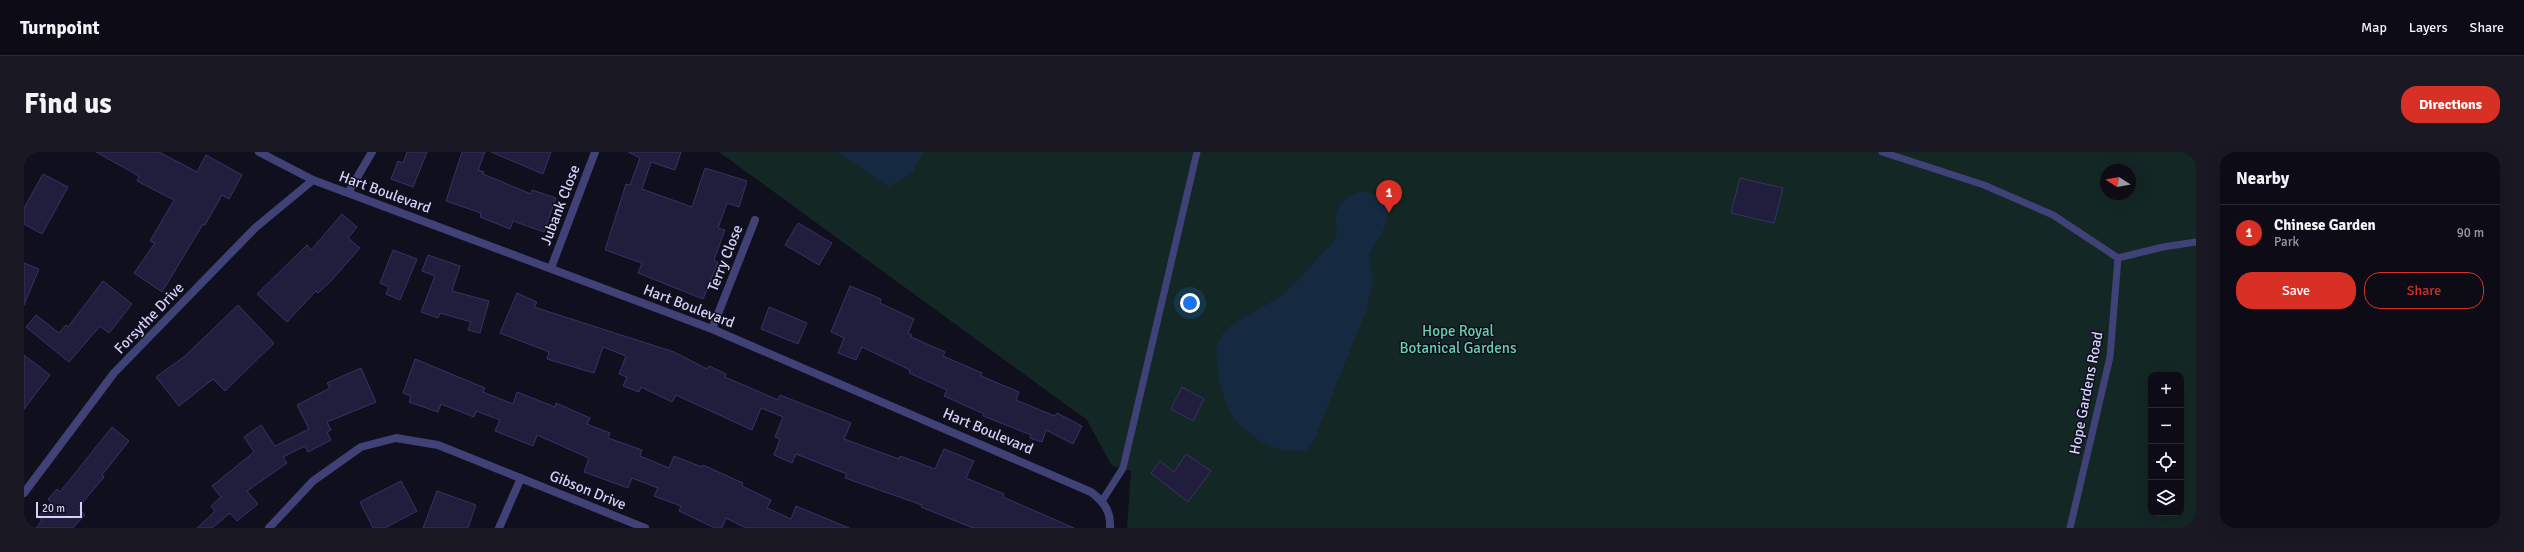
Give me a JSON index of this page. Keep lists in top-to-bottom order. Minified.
{"streets":{"street":["Hart Boulevard","Jubank Close","Terry Close","Forsythe Drive","Gibson Drive"],"lane":["Hope Gardens Road"]},"crossings":[["Hart Boulevard","Jubank Close"],["Hart Boulevard","Terry Close"],["Hart Boulevard","Forsythe Drive"]],"parks":["Hope Royal Botanical Gardens"],"scale_bar":"20 m","north":"left","page":{"header":"Turnpoint","nav":["Map","Layers","Share"],"buttons":["Directions",["Save","Share"]],"title":"Find us","heading":"Nearby","pins":"1","list":[{"mark":"1","name":"Chinese Garden","note":"Park","value":"90 m"}],"map_buttons":["+","−"],"scale":"20 m"}}
